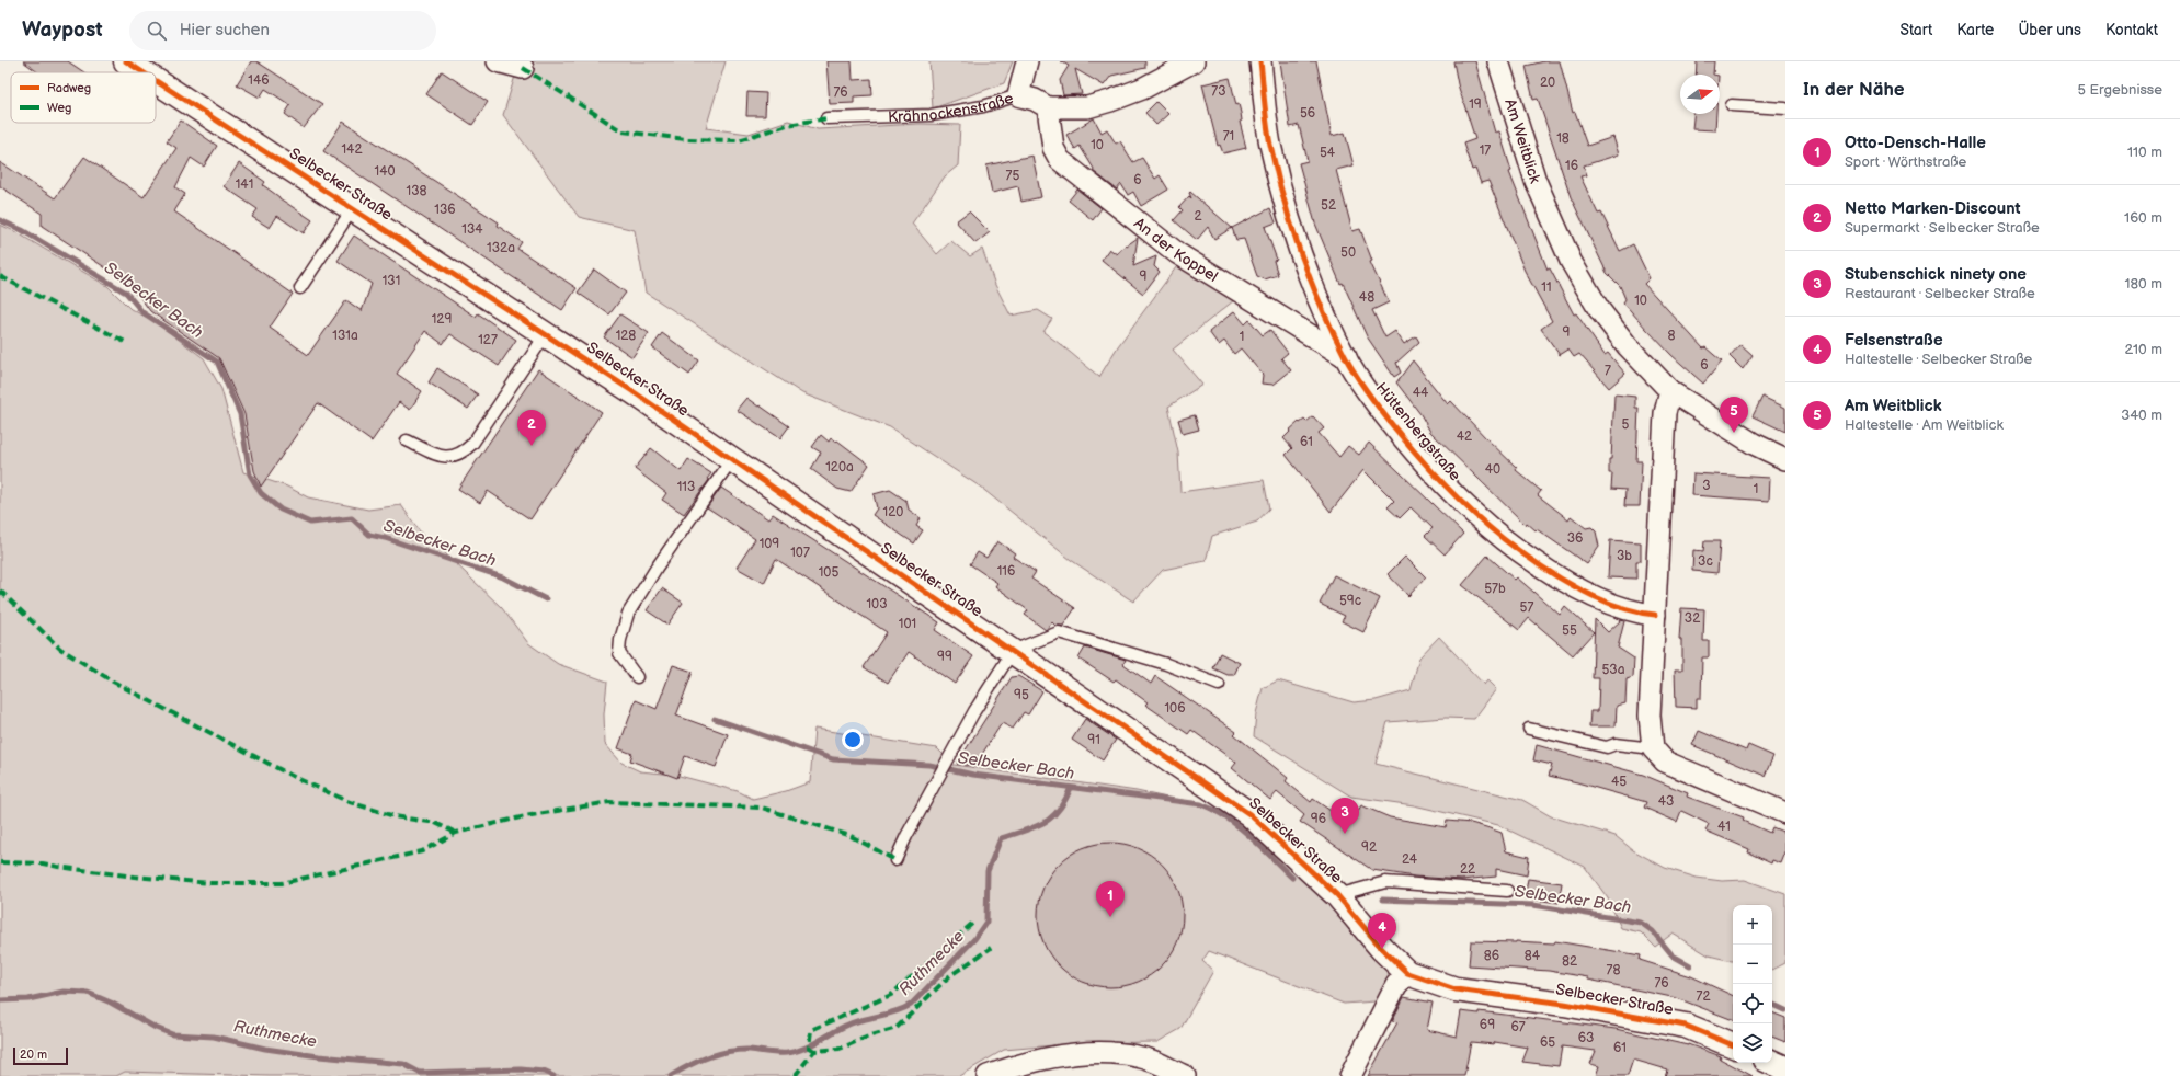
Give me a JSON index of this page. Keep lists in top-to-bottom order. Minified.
{"streets":{"main road":["Selbecker Straße"],"street":["Krähnockenstraße","Am Weitblick","An der Koppel","Hüttenbergstraße"]},"crossings":[["Krähnockenstraße","An der Koppel"],["An der Koppel","Hüttenbergstraße"]],"water":["Selbecker Bach","Ruthmecke"],"house_numbers":["146","20","73","76","19","56","71","18","10","142","17","54","16","140","75","6","141","138","52","136","2","134","132a","50","9","131","11","48","10","129","9","131a","128","8","1","127","6","7","44","5","42","61","120a","40","3","113","1","120","36","109","107","3b","3c","116","105","57b","59c","103","57","32","101","55","99","53a","95","106","91","45","43","96","41","92","24","22","86","84","82","78","76","72","69","67","63","65","61"],"legend":["Radweg","Weg"],"scale_bar":"20 m","north":"right","page":{"header":"Waypost","search":"Hier suchen","nav":["Start","Karte","Über uns","Kontakt"],"heading":["In der Nähe","5 Ergebnisse"],"list":[{"mark":"1","name":"Otto-Densch-Halle","note":"Sport · Wörthstraße","value":"110 m"},{"mark":"2","name":"Netto Marken-Discount","note":"Supermarkt · Selbecker Straße","value":"160 m"},{"mark":"3","name":"Stubenschick ninety one","note":"Restaurant · Selbecker Straße","value":"180 m"},{"mark":"4","name":"Felsenstraße","note":"Haltestelle · Selbecker Straße","value":"210 m"},{"mark":"5","name":"Am Weitblick","note":"Haltestelle · Am Weitblick","value":"340 m"}],"pins":["5","2","3","1","4"],"map_buttons":["+","−"],"scale":"20 m"}}
